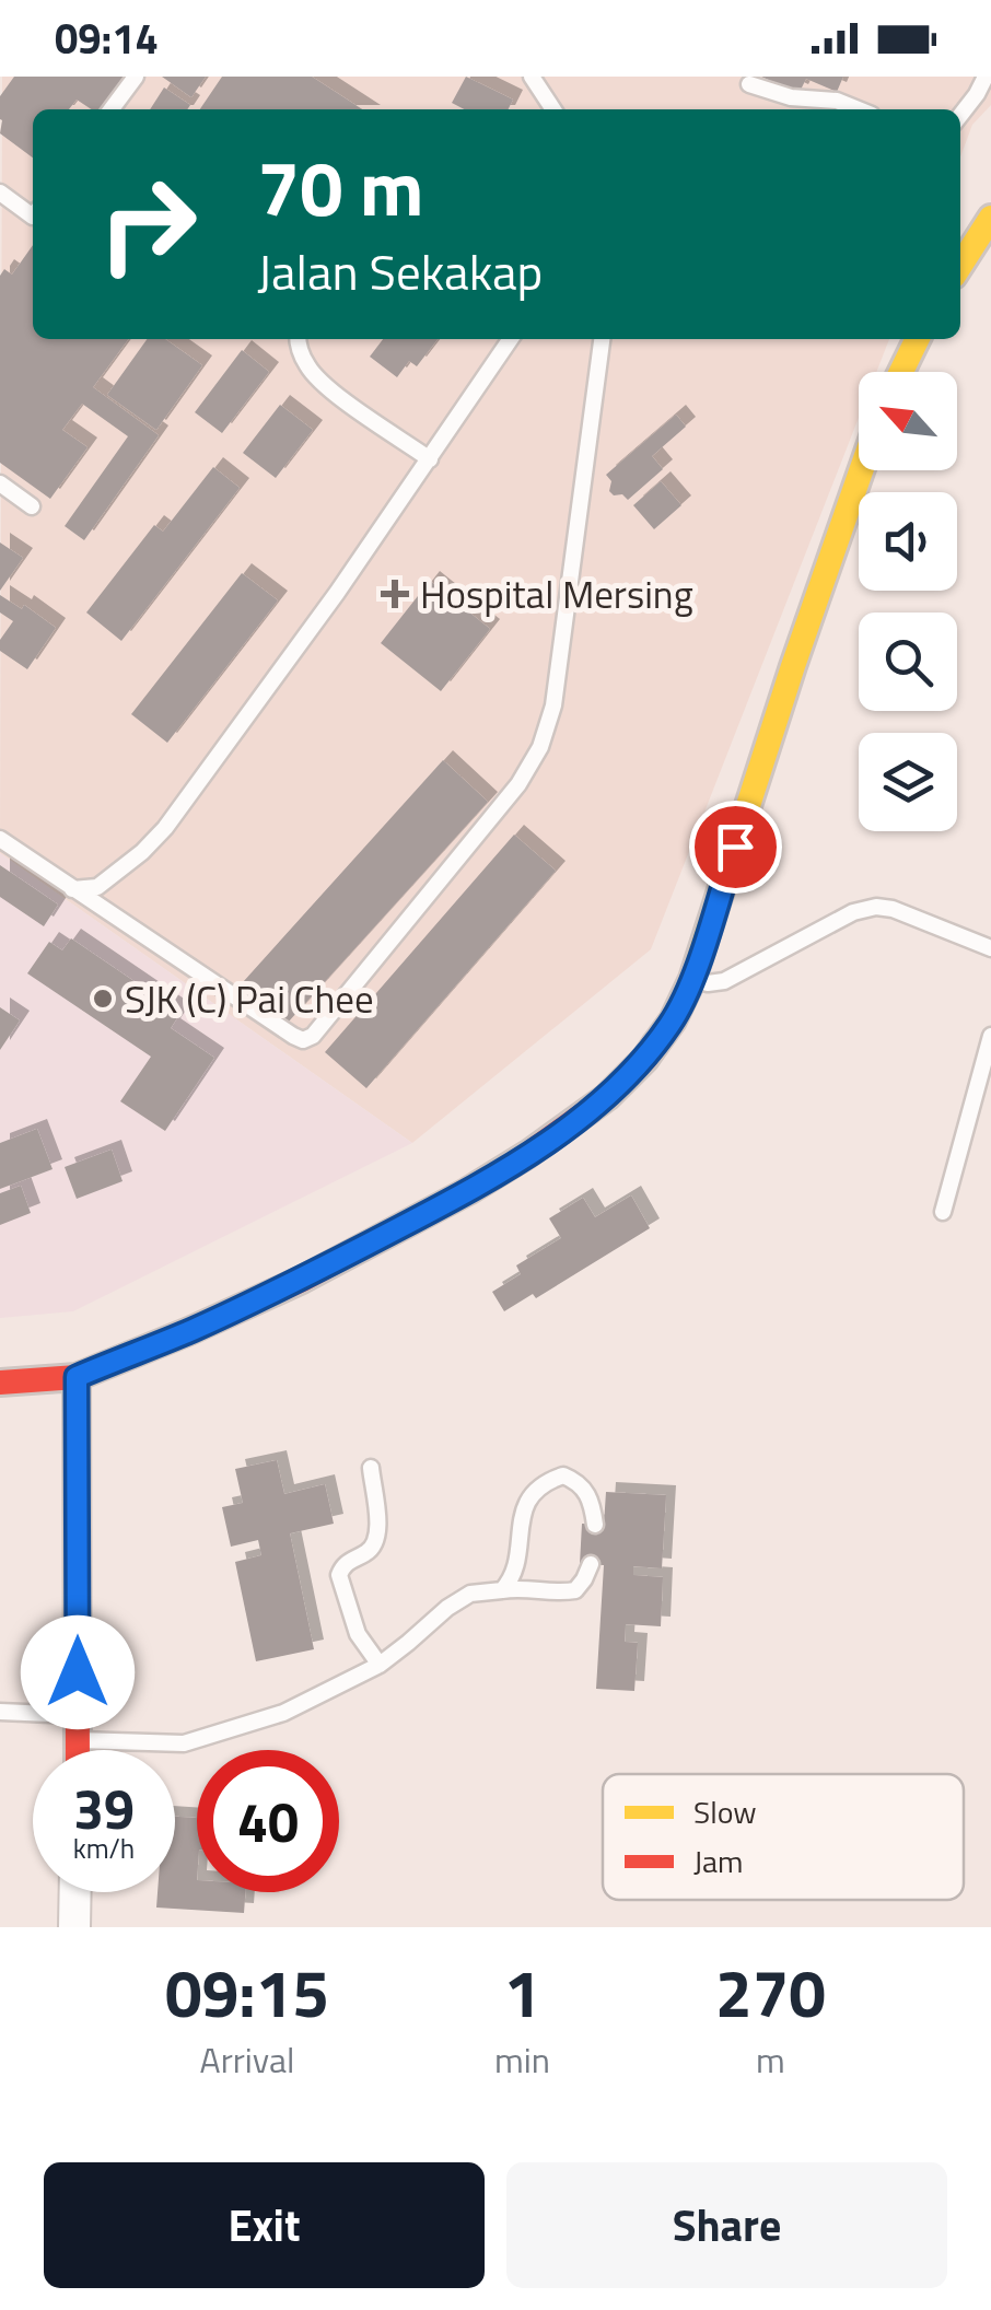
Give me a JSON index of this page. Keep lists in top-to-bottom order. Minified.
{"places":{"health":["Hospital Mersing"],"other":["SJK (C) Pai Chee"]},"legend":["Slow","Jam"],"north":"top left","page":{"status":"09:14","turn":["70 m","Jalan Sekakap"],"speed":"39 km/h","limit":"40","eta":["09:15","Arrival","1","min","270","m"],"buttons":["Exit","Share"]}}
